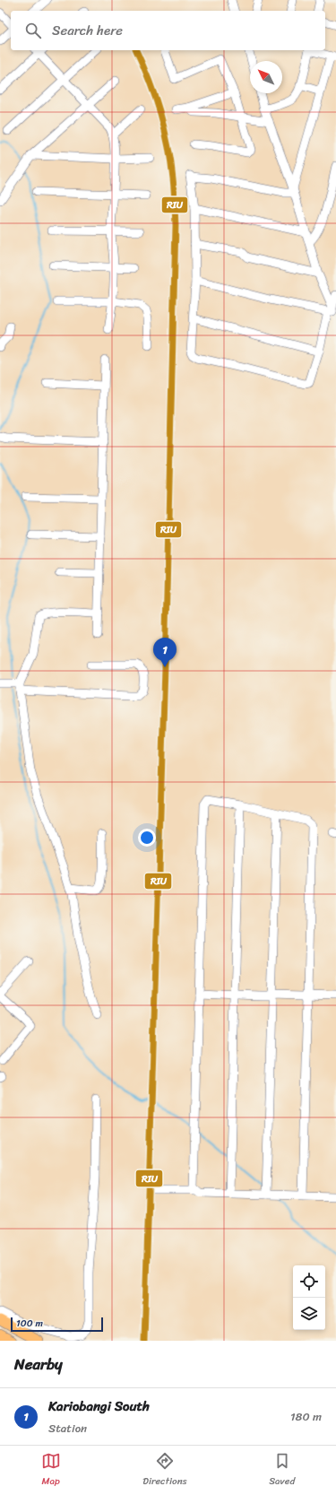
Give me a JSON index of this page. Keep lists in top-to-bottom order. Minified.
{"lines":["transit line RIU"],"scale_bar":"100 m","north":"top left","page":{"search":"Search here","pins":"1","scale":"100 m","heading":"Nearby","list":[{"mark":"1","name":"Kariobangi South","note":"Station","value":"180 m"}],"nav":["Map","Directions","Saved"]}}
